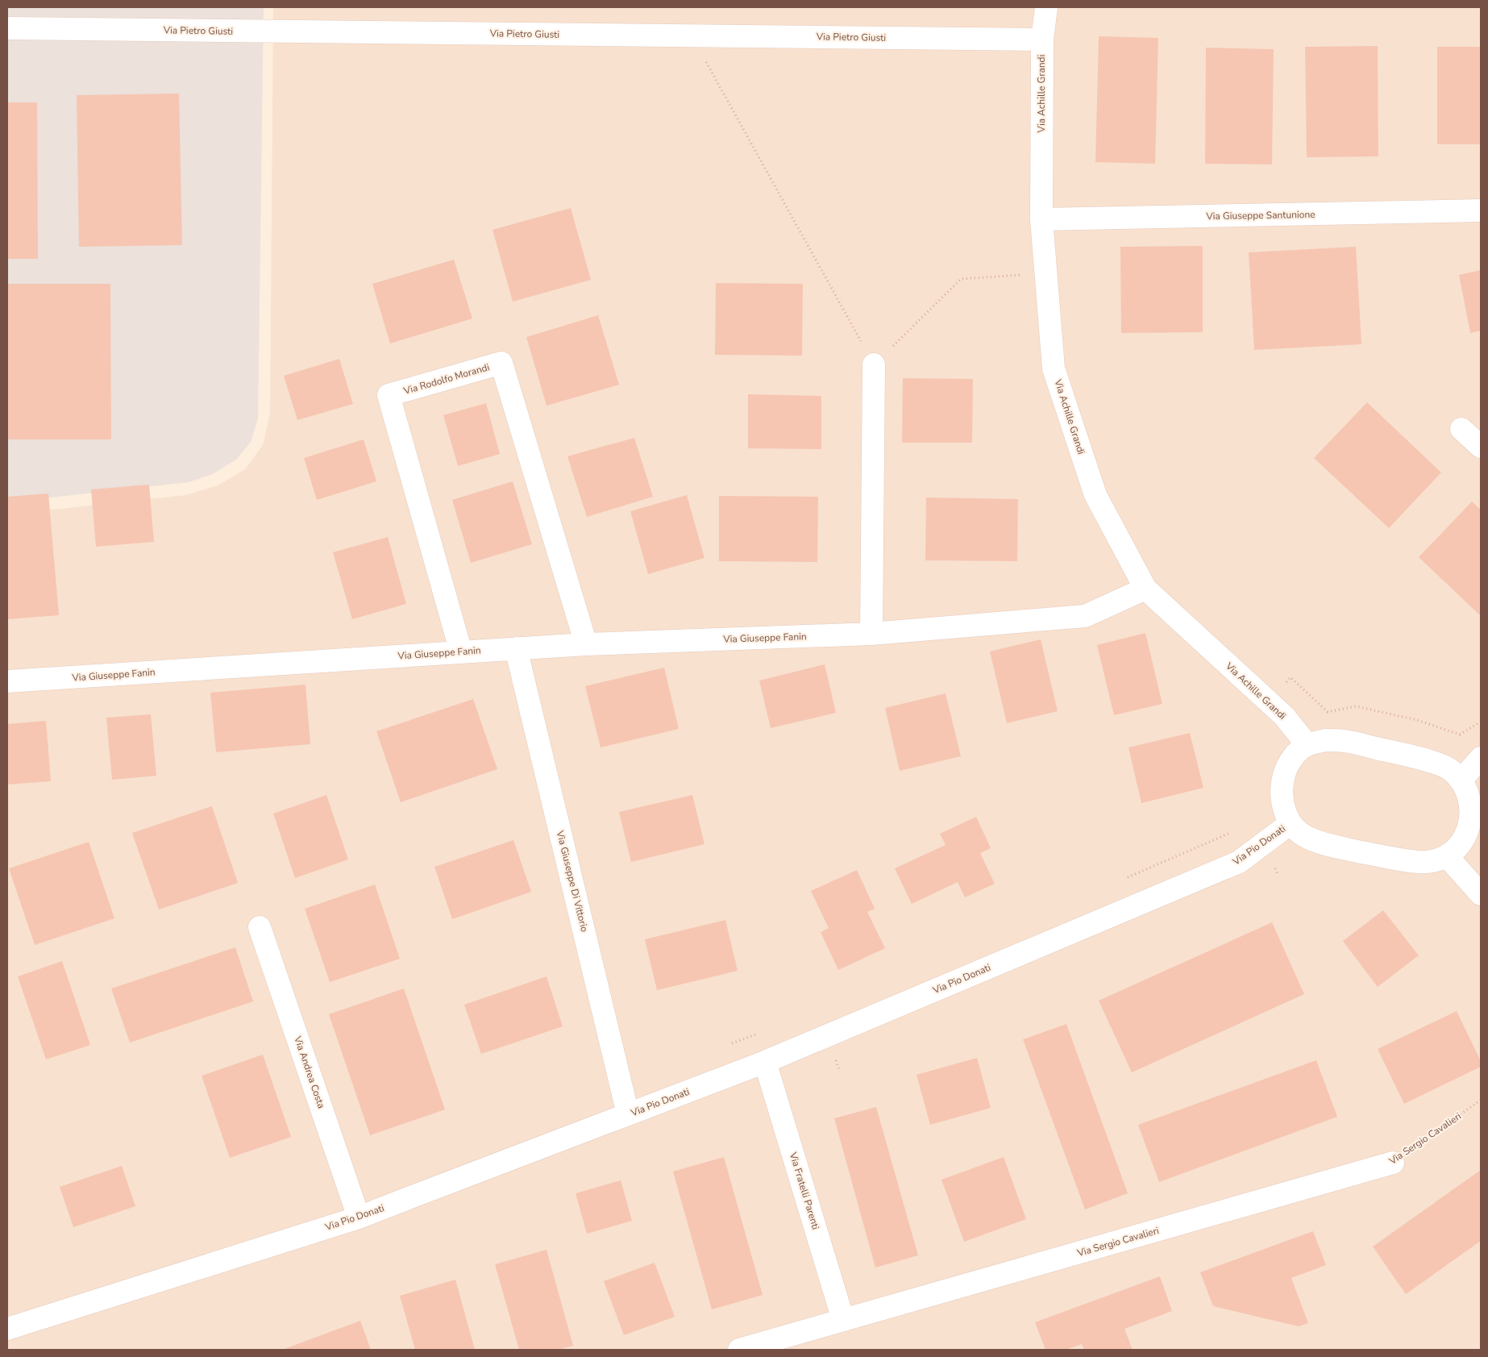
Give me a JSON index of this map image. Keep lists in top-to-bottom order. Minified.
{"streets":{"street":["Via Pietro Giusti","Via Achille Grandi","Via Giuseppe Santunione","Via Rodolfo Morandi","Via Giuseppe Fanin","Via Pio Donati","Via Giuseppe Di Vittorio","Via Andrea Costa","Via Sergio Cavalieri","Via Fratelli Parenti"]},"crossings":[["Via Pietro Giusti","Via Achille Grandi"],["Via Achille Grandi","Via Giuseppe Santunione"],["Via Achille Grandi","Via Giuseppe Fanin"],["Via Achille Grandi","Via Pio Donati"],["Via Rodolfo Morandi","Via Giuseppe Fanin"],["Via Giuseppe Fanin","Via Giuseppe Di Vittorio"],["Via Pio Donati","Via Giuseppe Di Vittorio"],["Via Pio Donati","Via Andrea Costa"],["Via Pio Donati","Via Fratelli Parenti"],["Via Sergio Cavalieri","Via Fratelli Parenti"]]}
